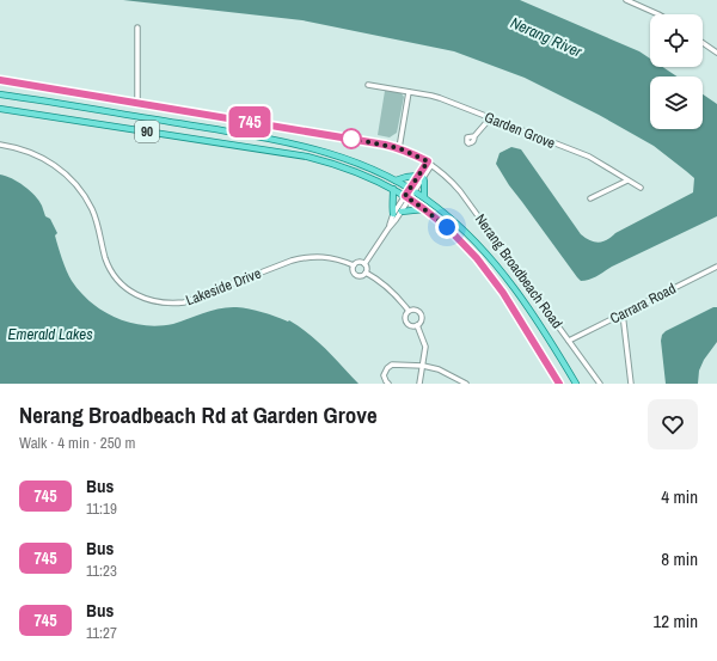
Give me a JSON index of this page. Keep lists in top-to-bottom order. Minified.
{"streets":{"main road":["90"],"street":["Garden Grove","Nerang Broadbeach Road","Lakeside Drive","Carrara Road"]},"crossings":[["Nerang Broadbeach Road","Carrara Road"]],"water":["Nerang River","Emerald Lakes"],"lines":["bus line 745"],"page":{"on_map":"745","heading":["Nerang Broadbeach Rd at Garden Grove","Walk · 4 min · 250 m"],"list":[{"mark":"745","name":"Bus","note":"11:19","value":"4 min"},{"mark":"745","name":"Bus","note":"11:23","value":"8 min"},{"mark":"745","name":"Bus","note":"11:27","value":"12 min"}]}}
